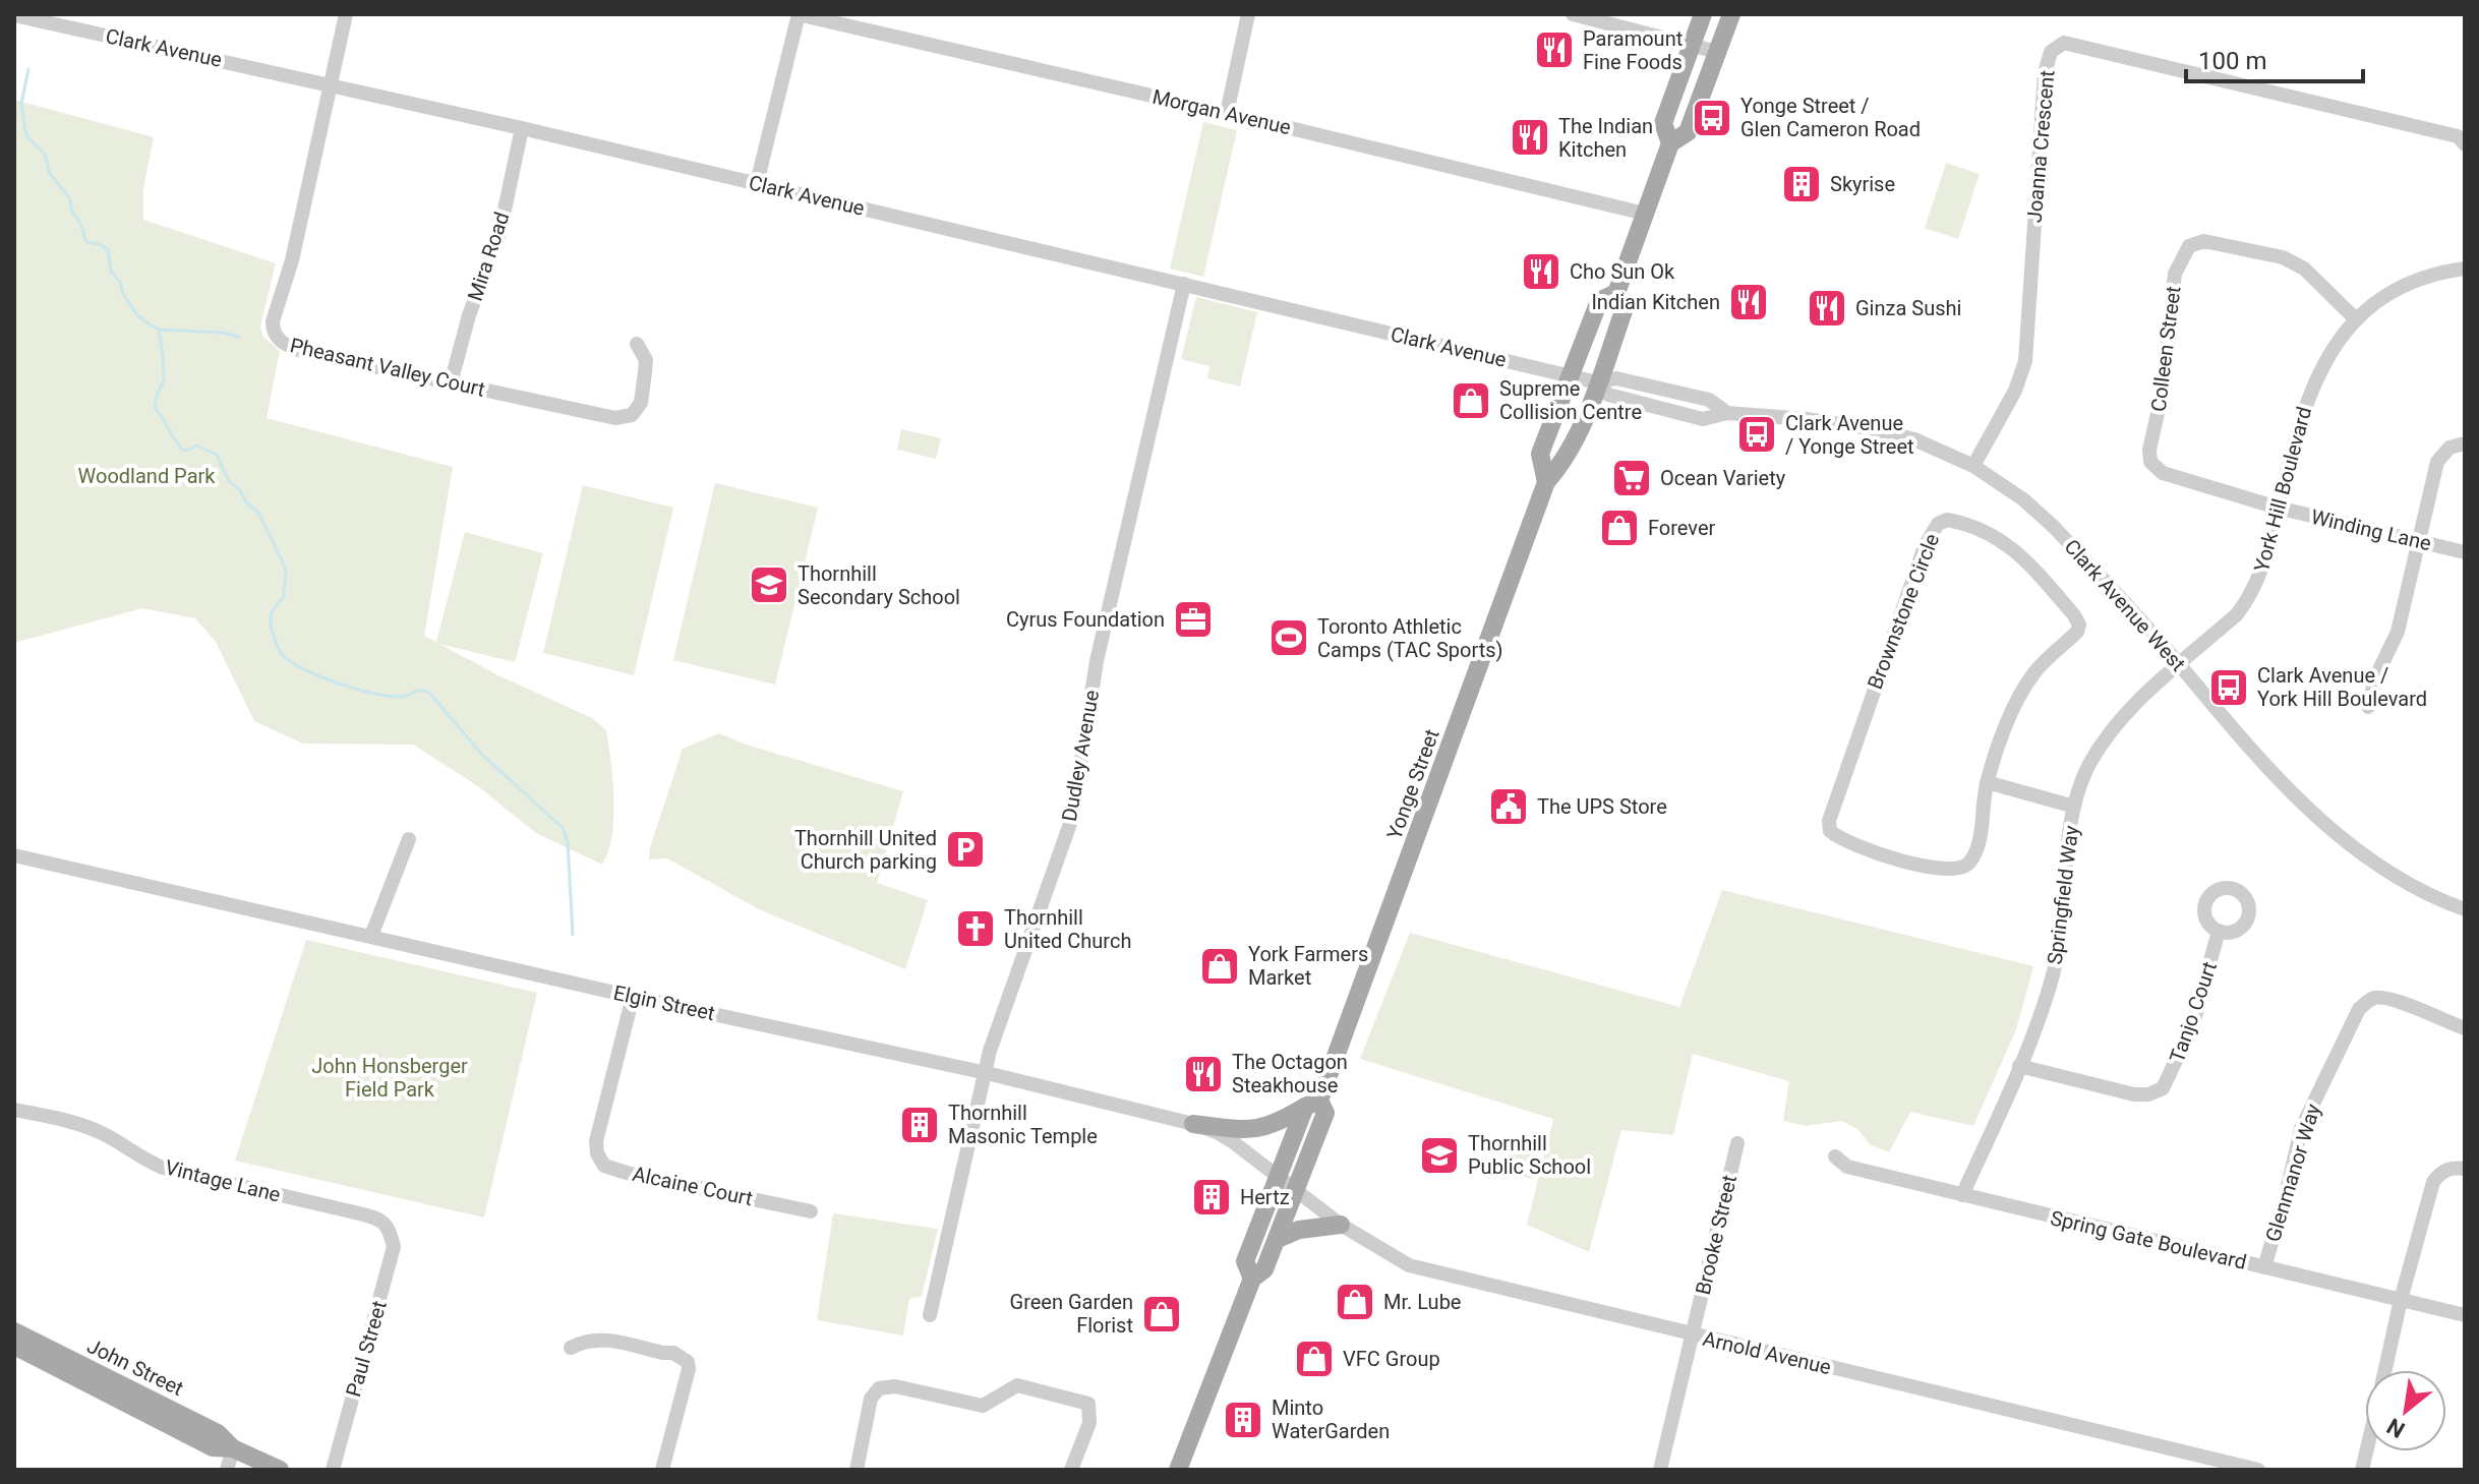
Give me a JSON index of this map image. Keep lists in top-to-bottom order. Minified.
{"streets":{"main road":["Yonge Street","John Street"],"street":["Clark Avenue","Morgan Avenue","Joanna Crescent","Mira Road","Colleen Street","Pheasant Valley Court","York Hill Boulevard","Winding Lane","Clark Avenue West","Brownstone Circle","Dudley Avenue","Springfield Way","Elgin Street","Tanjo Court","Glenmanor Way","Vintage Lane","Alcaine Court","Brooke Street","Spring Gate Boulevard","Paul Street","Arnold Avenue"]},"crossings":[["Clark Avenue","Mira Road"],["Clark Avenue","Pheasant Valley Court"],["Clark Avenue","Clark Avenue West"],["Clark Avenue","Dudley Avenue"],["Clark Avenue","Yonge Street"],["Morgan Avenue","Yonge Street"],["Joanna Crescent","Clark Avenue West"],["Mira Road","Pheasant Valley Court"],["Colleen Street","York Hill Boulevard"],["Colleen Street","Winding Lane"],["York Hill Boulevard","Winding Lane"],["York Hill Boulevard","Clark Avenue West"],["York Hill Boulevard","Springfield Way"],["Clark Avenue West","Yonge Street"],["Clark Avenue West","Springfield Way"],["Dudley Avenue","Elgin Street"],["Yonge Street","Elgin Street"],["Yonge Street","Arnold Avenue"],["Springfield Way","Tanjo Court"],["Springfield Way","Spring Gate Boulevard"],["Elgin Street","Alcaine Court"],["Elgin Street","Arnold Avenue"],["Glenmanor Way","Spring Gate Boulevard"],["Vintage Lane","Paul Street"],["Brooke Street","Arnold Avenue"]],"parks":["Woodland Park","John Honsberger Field Park"],"places":{"restaurant":["Paramount Fine Foods","The Indian Kitchen","Cho Sun Ok","Indian Kitchen","Ginza Sushi","The Octagon Steakhouse"],"bus stop":["Yonge Street / Glen Cameron Road","Clark Avenue / Yonge Street","Clark Avenue / York Hill Boulevard"],"building":["Skyrise","Thornhill Masonic Temple","Hertz","Minto WaterGarden"],"shop":["Supreme Collision Centre","Forever","York Farmers Market","Mr. Lube","Green Garden Florist","VFC Group"],"supermarket":["Ocean Variety"],"school or university":["Thornhill Secondary School","Thornhill Public School"],"office":["Cyrus Foundation"],"sports":["Toronto Athletic Camps (TAC Sports)"],"public building":["The UPS Store"],"parking":["Thornhill United Church parking"],"church":["Thornhill United Church"]},"scale_bar":"100 m","north":"bottom left"}
